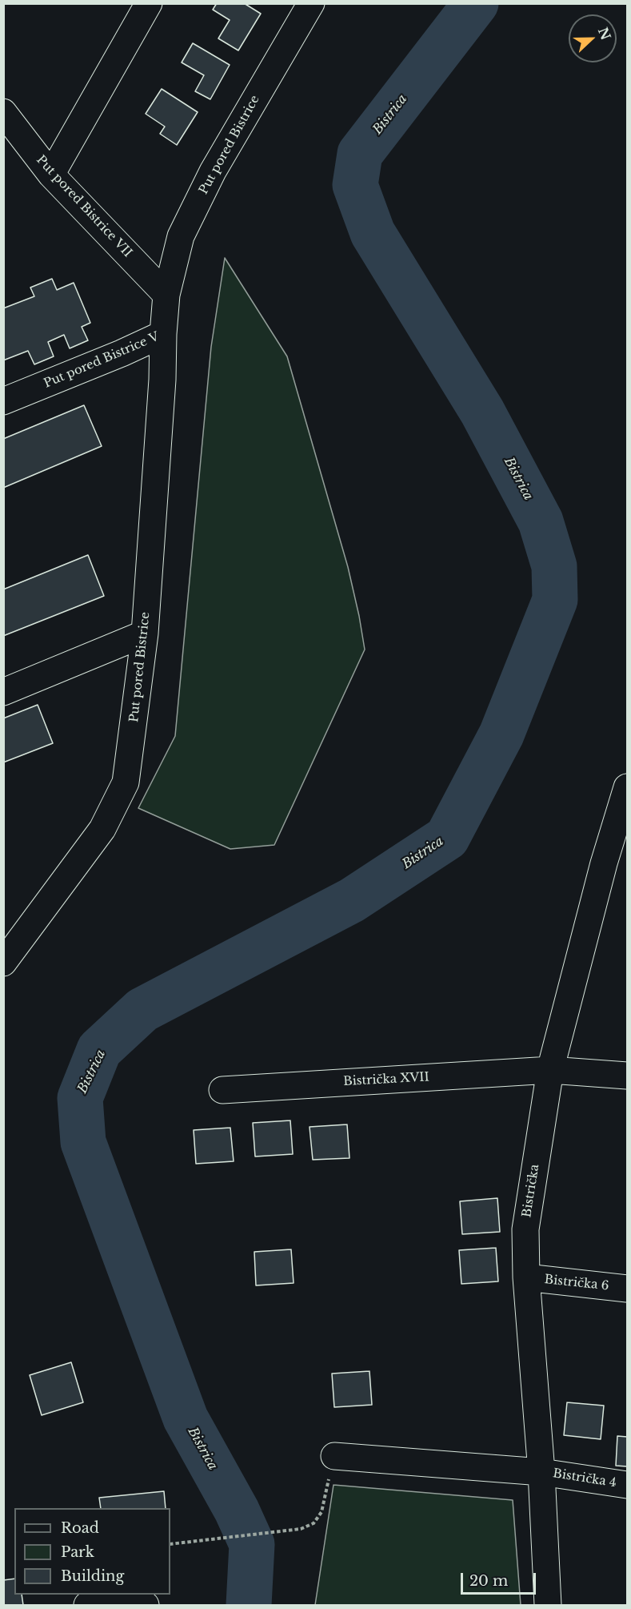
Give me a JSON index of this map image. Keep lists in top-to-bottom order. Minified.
{"streets":{"street":["Put pored Bistrice","Put pored Bistrice VII","Put pored Bistrice V","Bistrička XVII","Bistrička","Bistrička 6","Bistrička 4"]},"crossings":[["Put pored Bistrice","Put pored Bistrice VII"],["Put pored Bistrice","Put pored Bistrice V"],["Put pored Bistrice VII","Put pored Bistrice V"],["Bistrička XVII","Bistrička"],["Bistrička","Bistrička 6"],["Bistrička","Bistrička 4"]],"water":["Bistrica"],"legend":["Road","Park","Building"],"scale_bar":"20 m","north":"right"}
